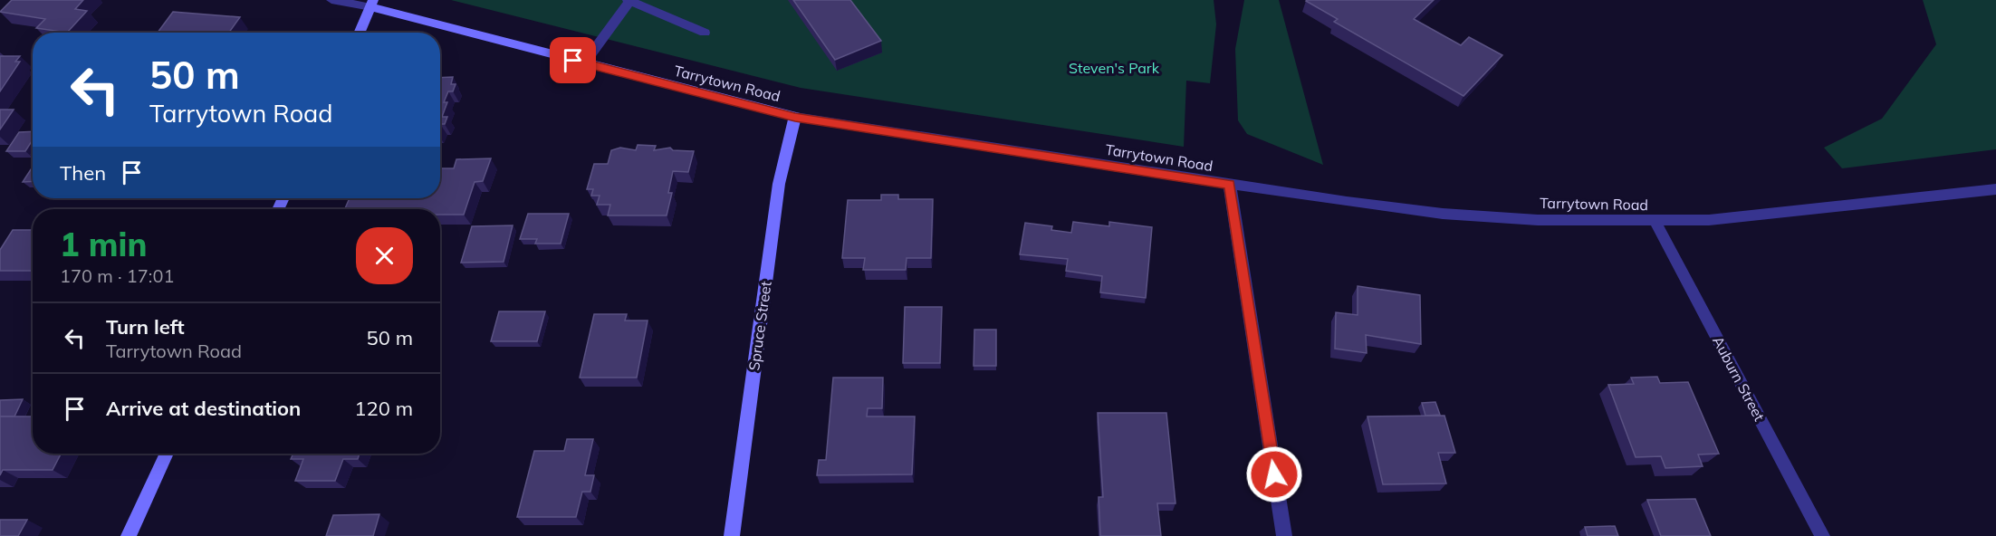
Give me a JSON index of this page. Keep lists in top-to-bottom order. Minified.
{"streets":{"street":["Tarrytown Road","Spruce Street","Auburn Street"]},"crossings":[["Tarrytown Road","Spruce Street"],["Tarrytown Road","Auburn Street"]],"parks":["Steven's Park"],"page":{"turn":["50 m","Tarrytown Road"],"then":"Then","heading":["1 min","170 m · 17:01"],"list":[{"name":"Turn left","note":"Tarrytown Road","value":"50 m"},{"name":"Arrive at destination","value":"120 m"}]}}
